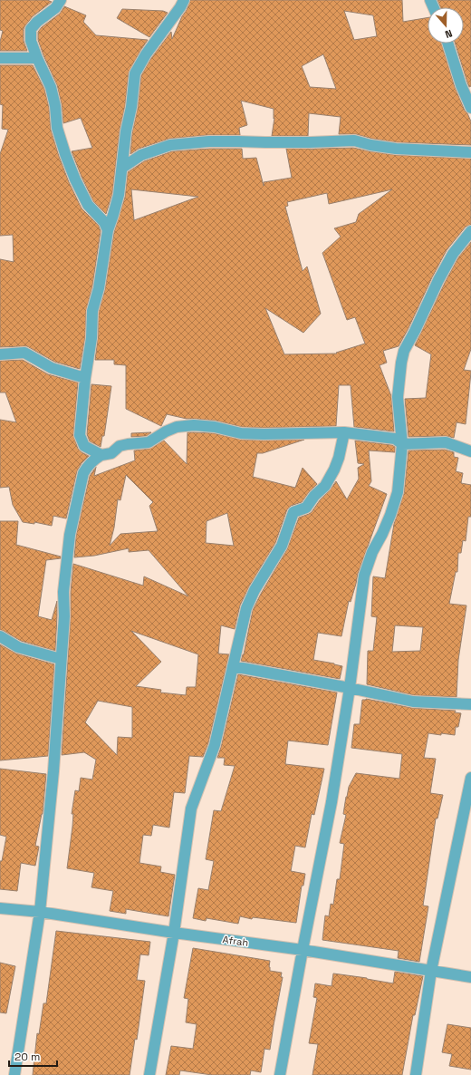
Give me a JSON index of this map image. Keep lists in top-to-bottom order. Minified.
{"streets":{"street":["Afrah"]},"scale_bar":"20 m","north":"bottom"}
